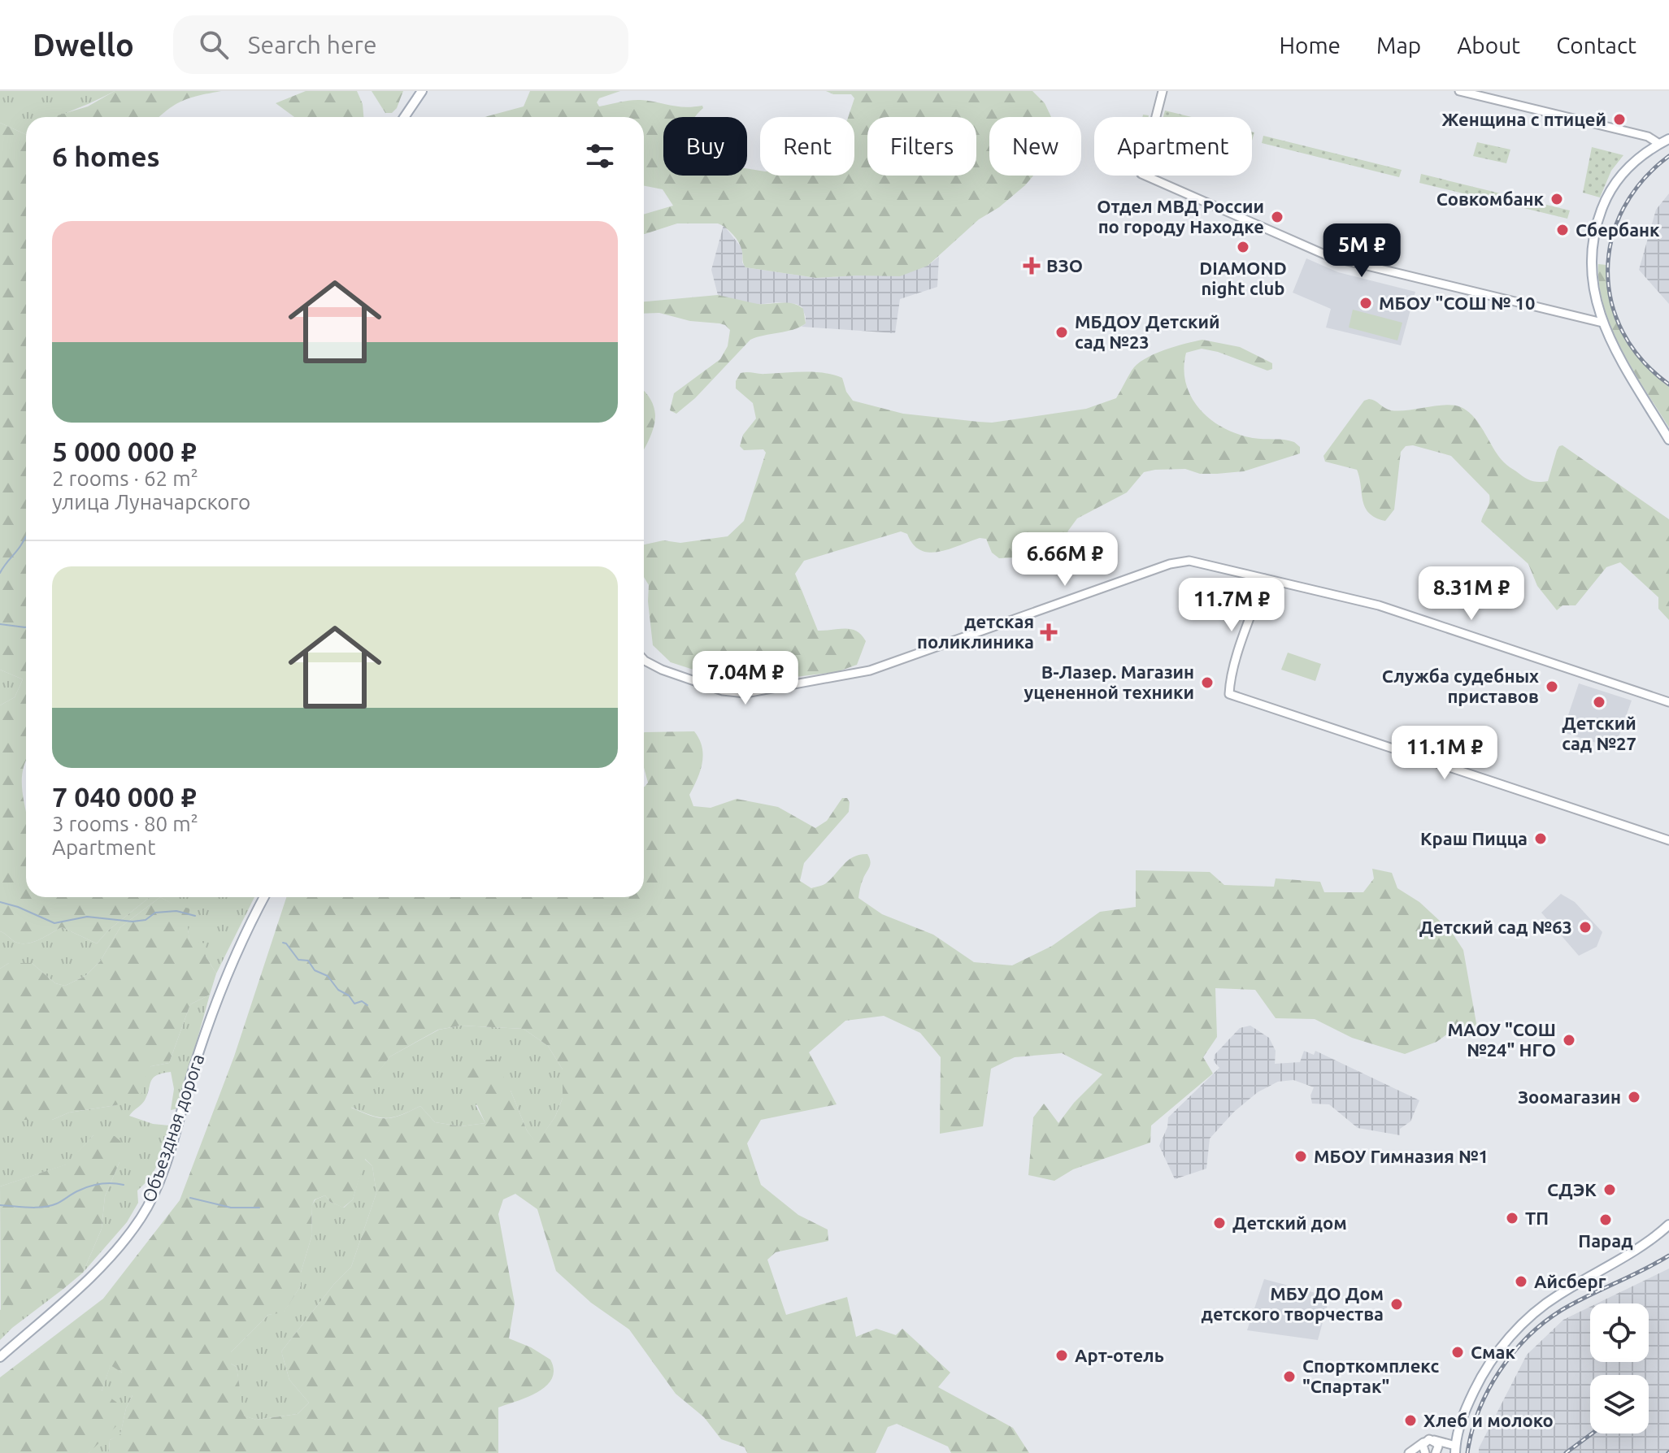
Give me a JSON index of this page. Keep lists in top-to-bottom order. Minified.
{"streets":{"main road":["Объездная дорога"]},"places":{"other":["Женщина с птицей","Совкомбанк","Отдел МВД России по городу Находке","Сбербанк","DIAMOND night club","МБОУ \"СОШ № 10","МБДОУ Детский сад №23","В-Лазер. Магазин уцененной техники","Служба судебных приставов","Детский сад №27","Краш Пицца","Детский сад №63","МАОУ \"СОШ №24\" НГО","Зоомагазин","МБОУ Гимназия №1","СДЭК","ТП","Парад","Детский дом","Айсберг","МБУ ДО Дом детского творчества","Смак","Арт-отель","Спорткомплекс \"Спартак\"","Хлеб и молоко"],"health":["ВЗО","детская поликлиника"]},"page":{"header":"Dwello","search":"Search here","nav":["Home","Map","About","Contact"],"chip":["Buy","Rent","Filters","New","Apartment"],"heading":"6 homes","list":[{"name":"5 000 000 ₽","note":"2 rooms · 62 m² · улица Луначарского"},{"name":"7 040 000 ₽","note":"3 rooms · 80 m² · Apartment"}],"price":["5M ₽","6.66M ₽","8.31M ₽","11.7M ₽","7.04M ₽","11.1M ₽"]}}
